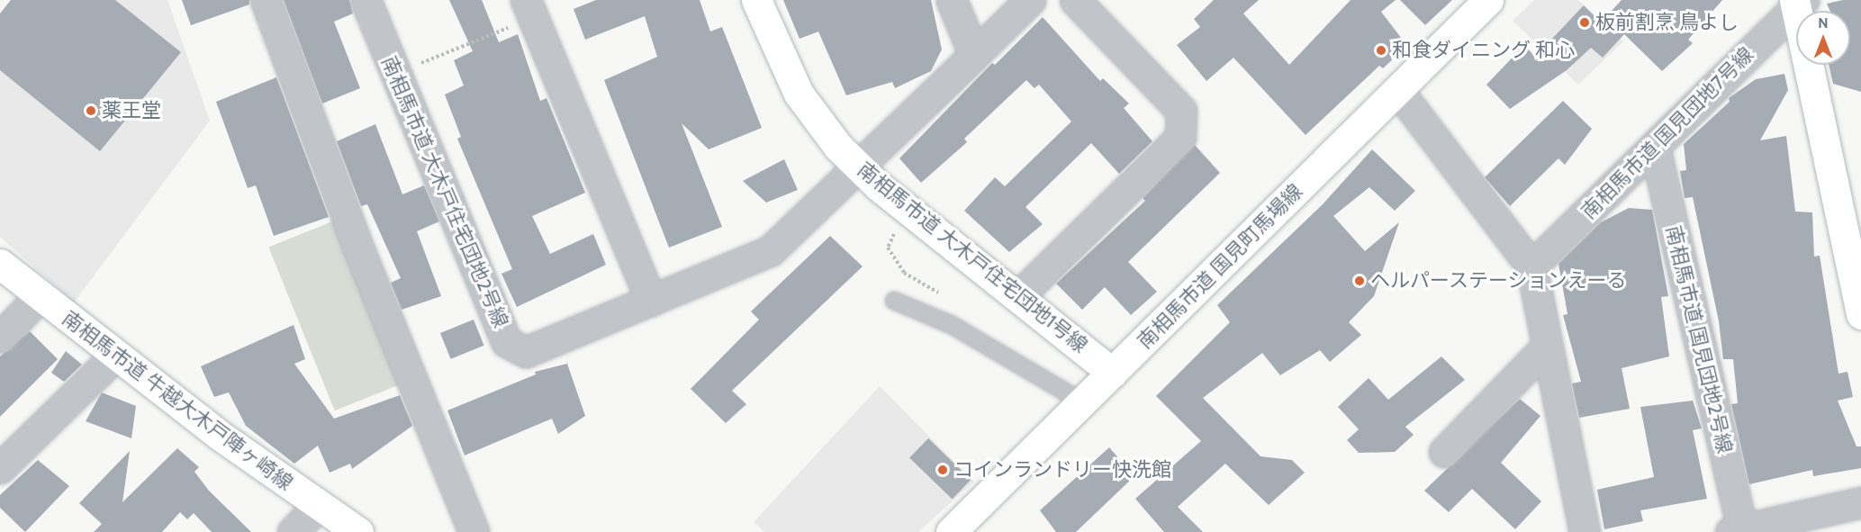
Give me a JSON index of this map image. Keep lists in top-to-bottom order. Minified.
{"streets":{"street":["南相馬市道 国見団地7号線","南相馬市道 大木戸住宅団地2号線","南相馬市道 大木戸住宅団地1号線","南相馬市道 国見町馬場線","南相馬市道 国見団地2号線","南相馬市道 牛越大木戸陣ヶ崎線"]},"crossings":[["南相馬市道 国見団地7号線","南相馬市道 国見団地2号線"],["南相馬市道 大木戸住宅団地2号線","南相馬市道 大木戸住宅団地1号線"],["南相馬市道 大木戸住宅団地1号線","南相馬市道 国見町馬場線"]],"places":["板前割烹 鳥よし","和食ダイニング 和心","薬王堂","ヘルパーステーションえーる","コインランドリー快洗館"],"north":"top"}
